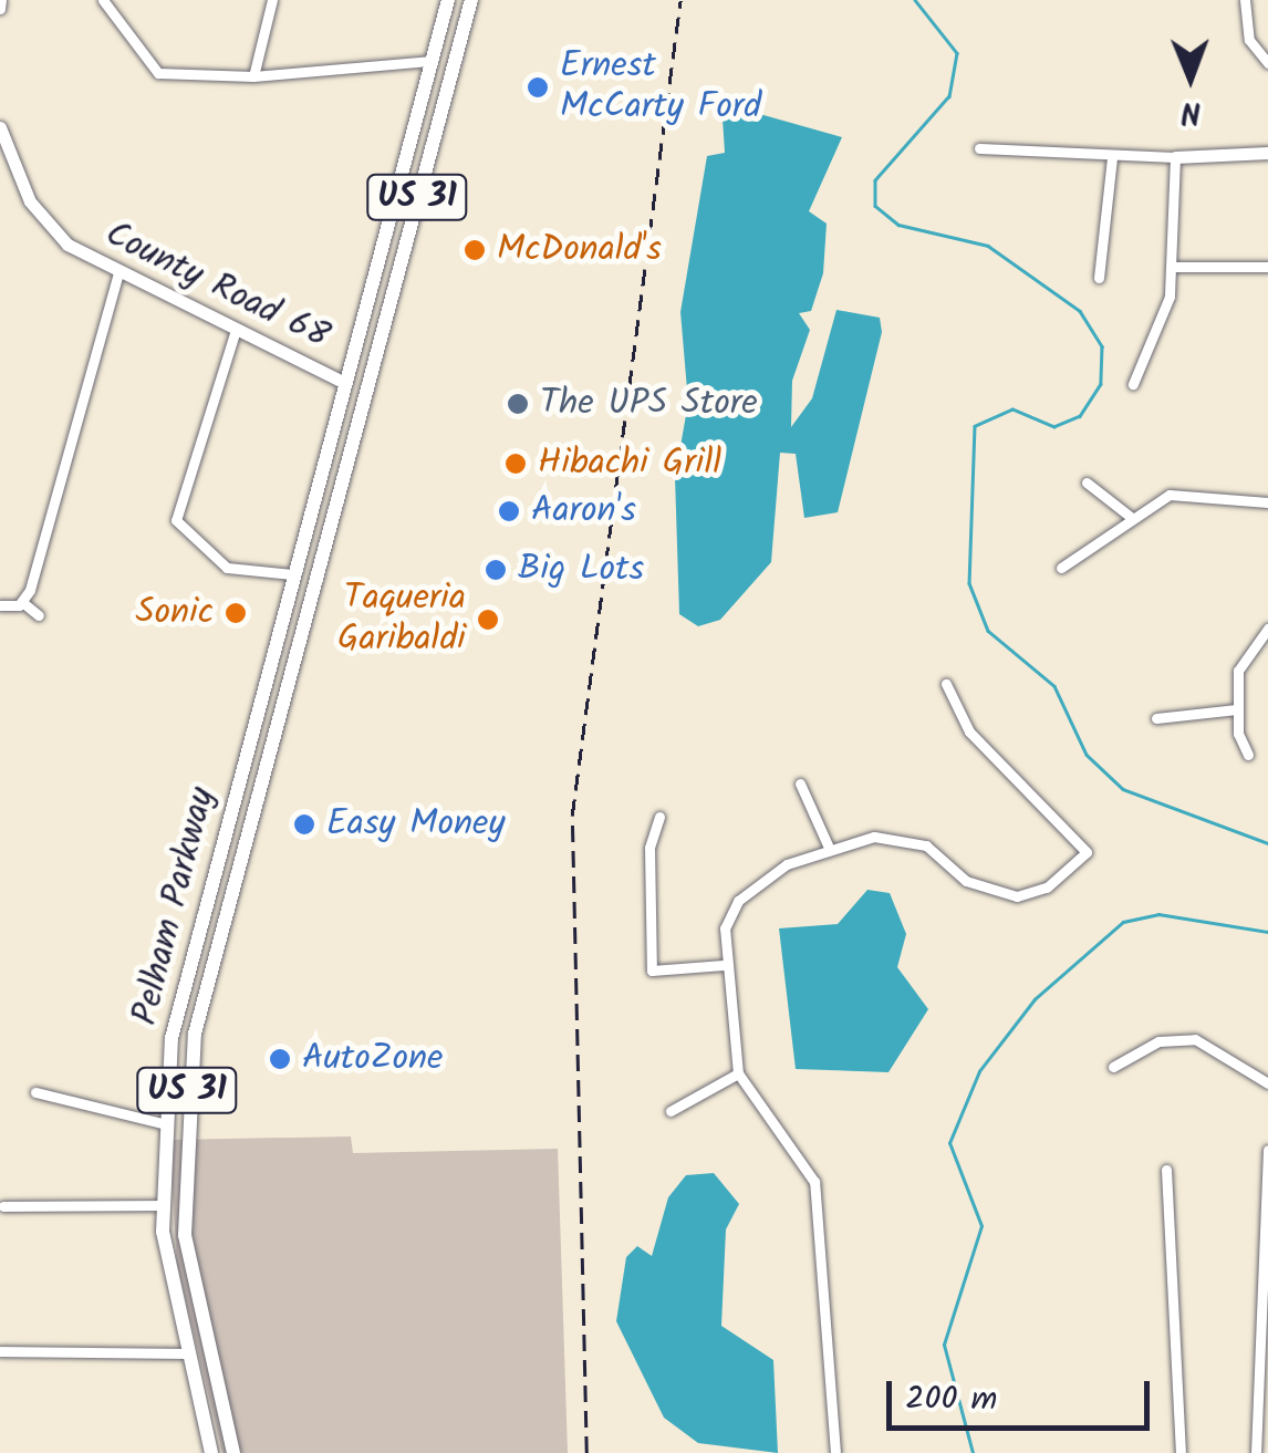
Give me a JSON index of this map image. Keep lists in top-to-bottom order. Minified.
{"streets":{"main road":["US 31","Pelham Parkway"],"street":["County Road 68"]},"crossings":[["US 31","County Road 68"],["US 31","Pelham Parkway"],["County Road 68","Pelham Parkway"]],"places":["Ernest McCarty Ford","McDonald's","The UPS Store","Hibachi Grill","Aaron's","Big Lots","Sonic","Taqueria Garibaldi","Easy Money","AutoZone"],"scale_bar":"200 m","north":"bottom"}
